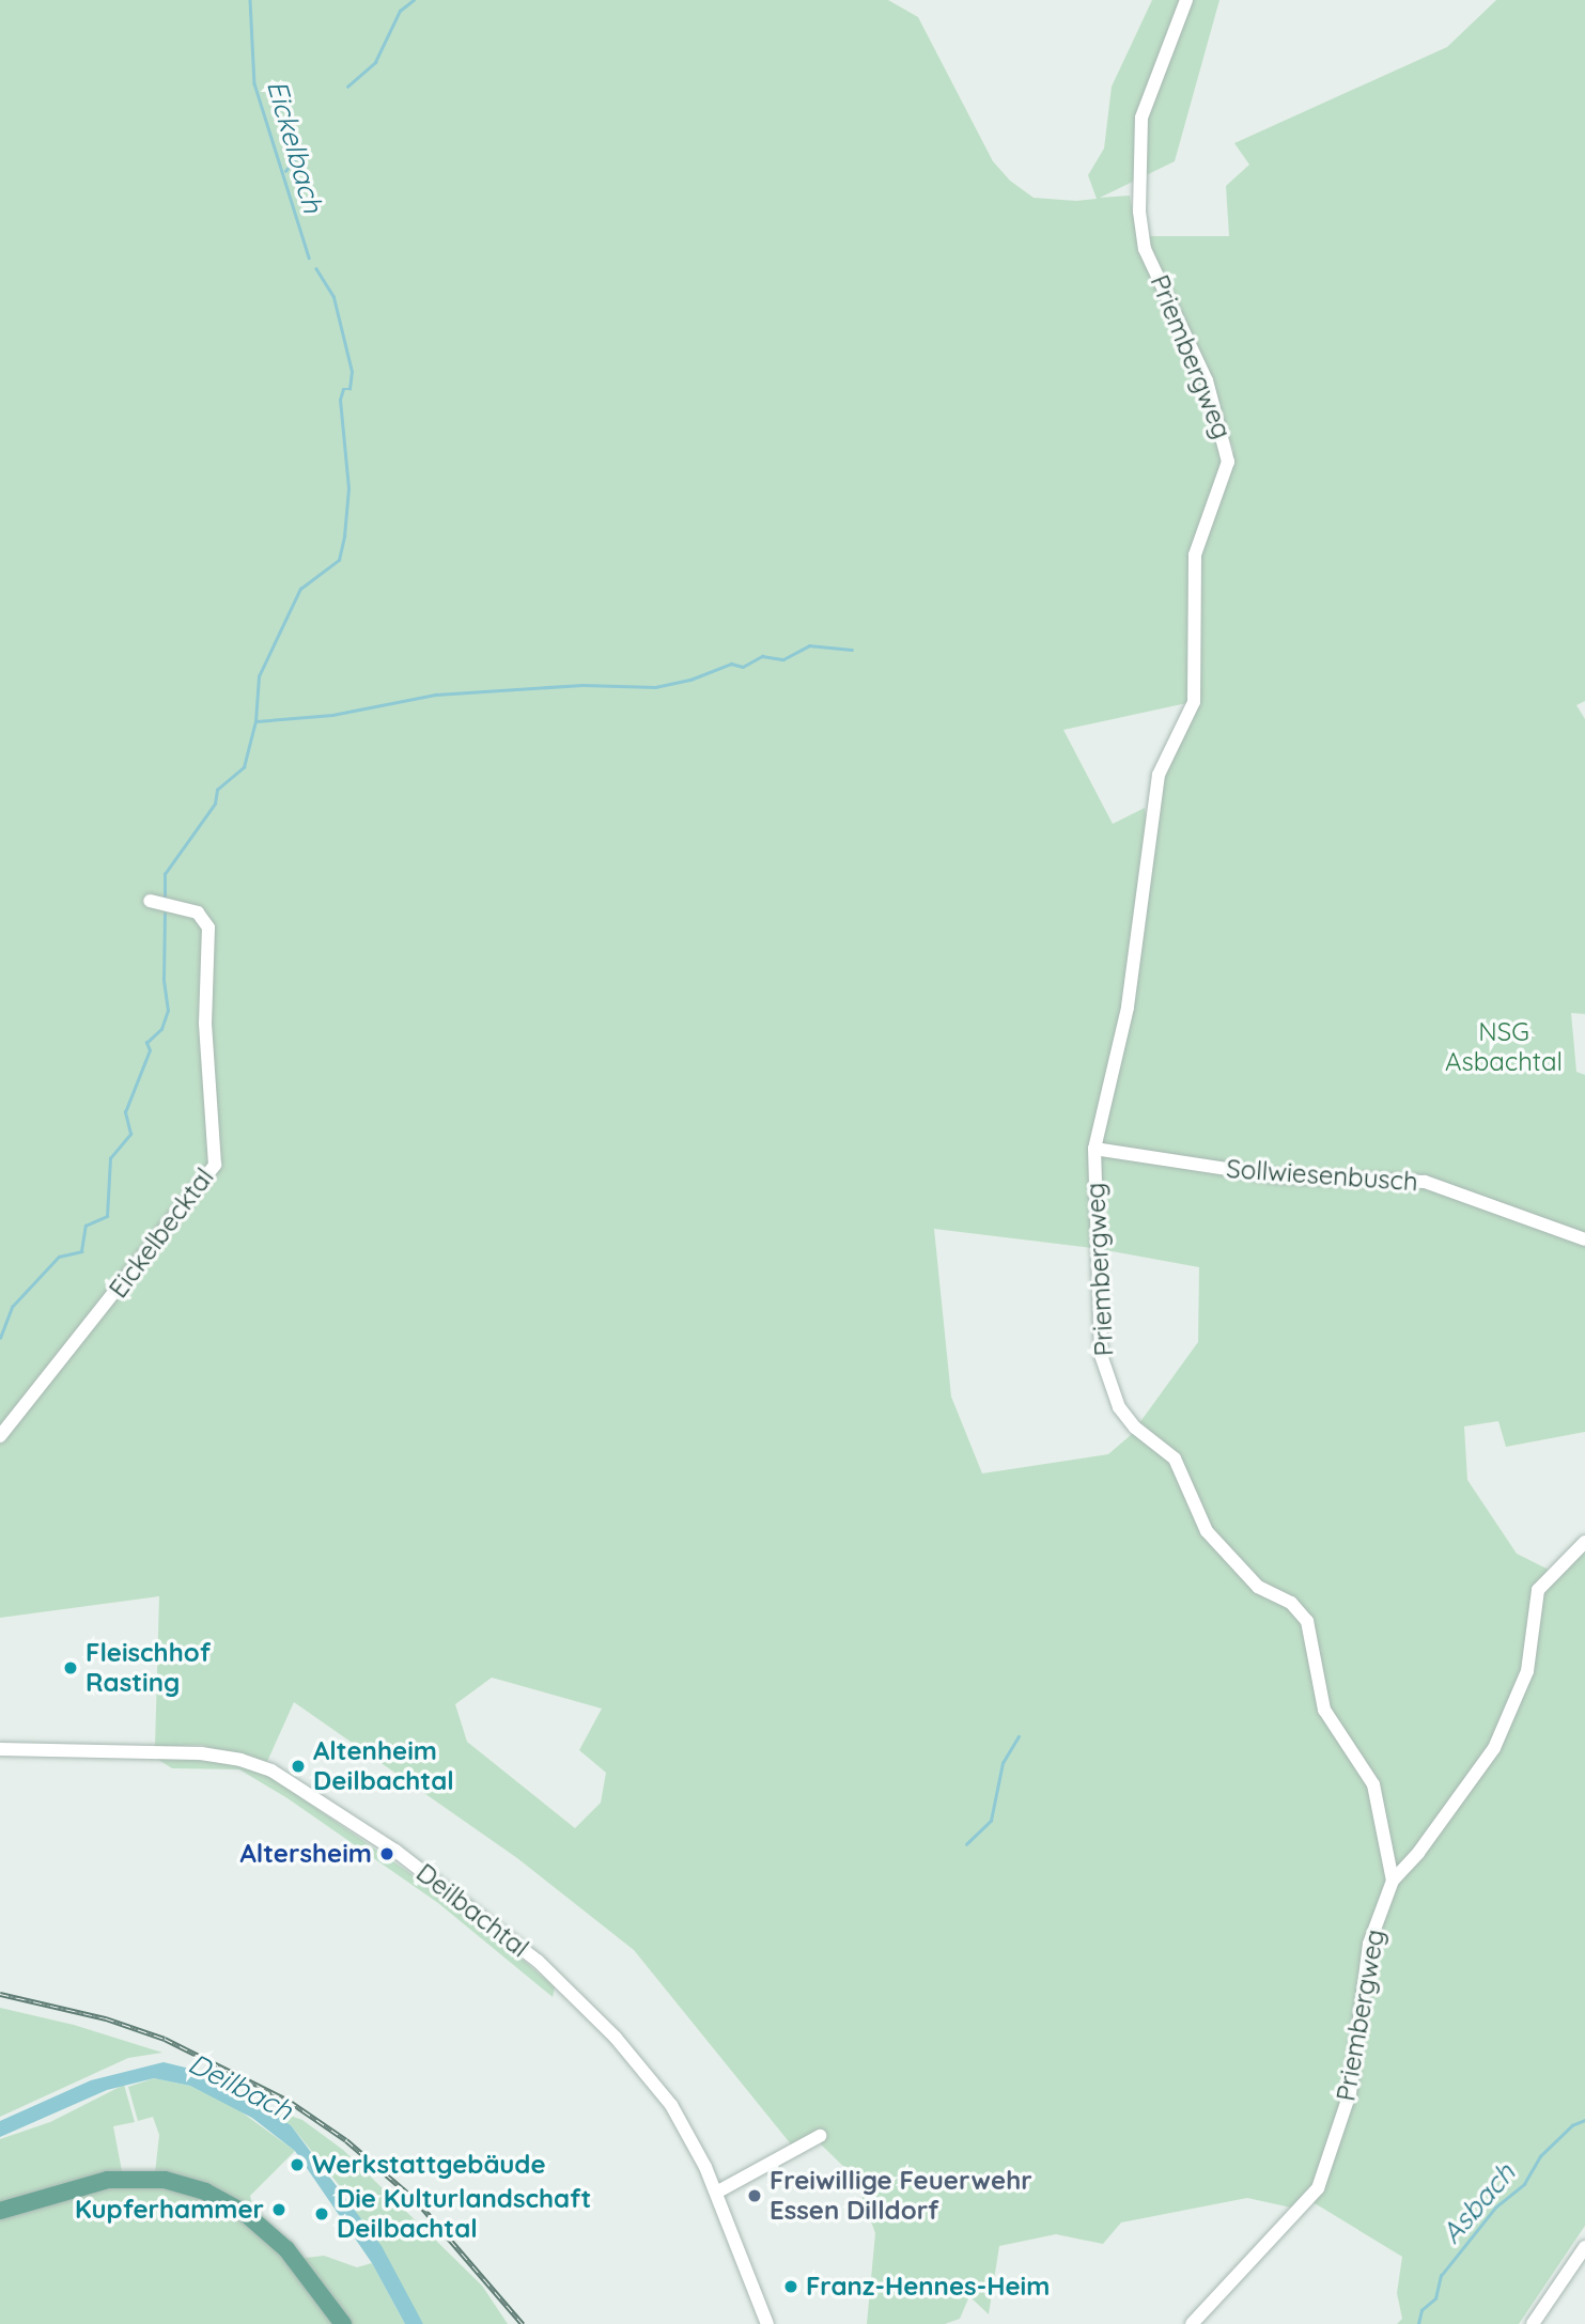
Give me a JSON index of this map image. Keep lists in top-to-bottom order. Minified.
{"streets":{"street":["Priembergweg","Sollwiesenbusch","Eickelbecktal","Deilbachtal"]},"crossings":[["Priembergweg","Sollwiesenbusch"]],"water":["Eickelbach","Deilbach","Asbach"],"parks":["NSG Asbachtal"],"places":["Fleischhof Rasting","Altenheim Deilbachtal","Altersheim","Werkstattgebäude","Freiwillige Feuerwehr Essen Dilldorf","Kupferhammer","Die Kulturlandschaft Deilbachtal","Franz-Hennes-Heim"]}
